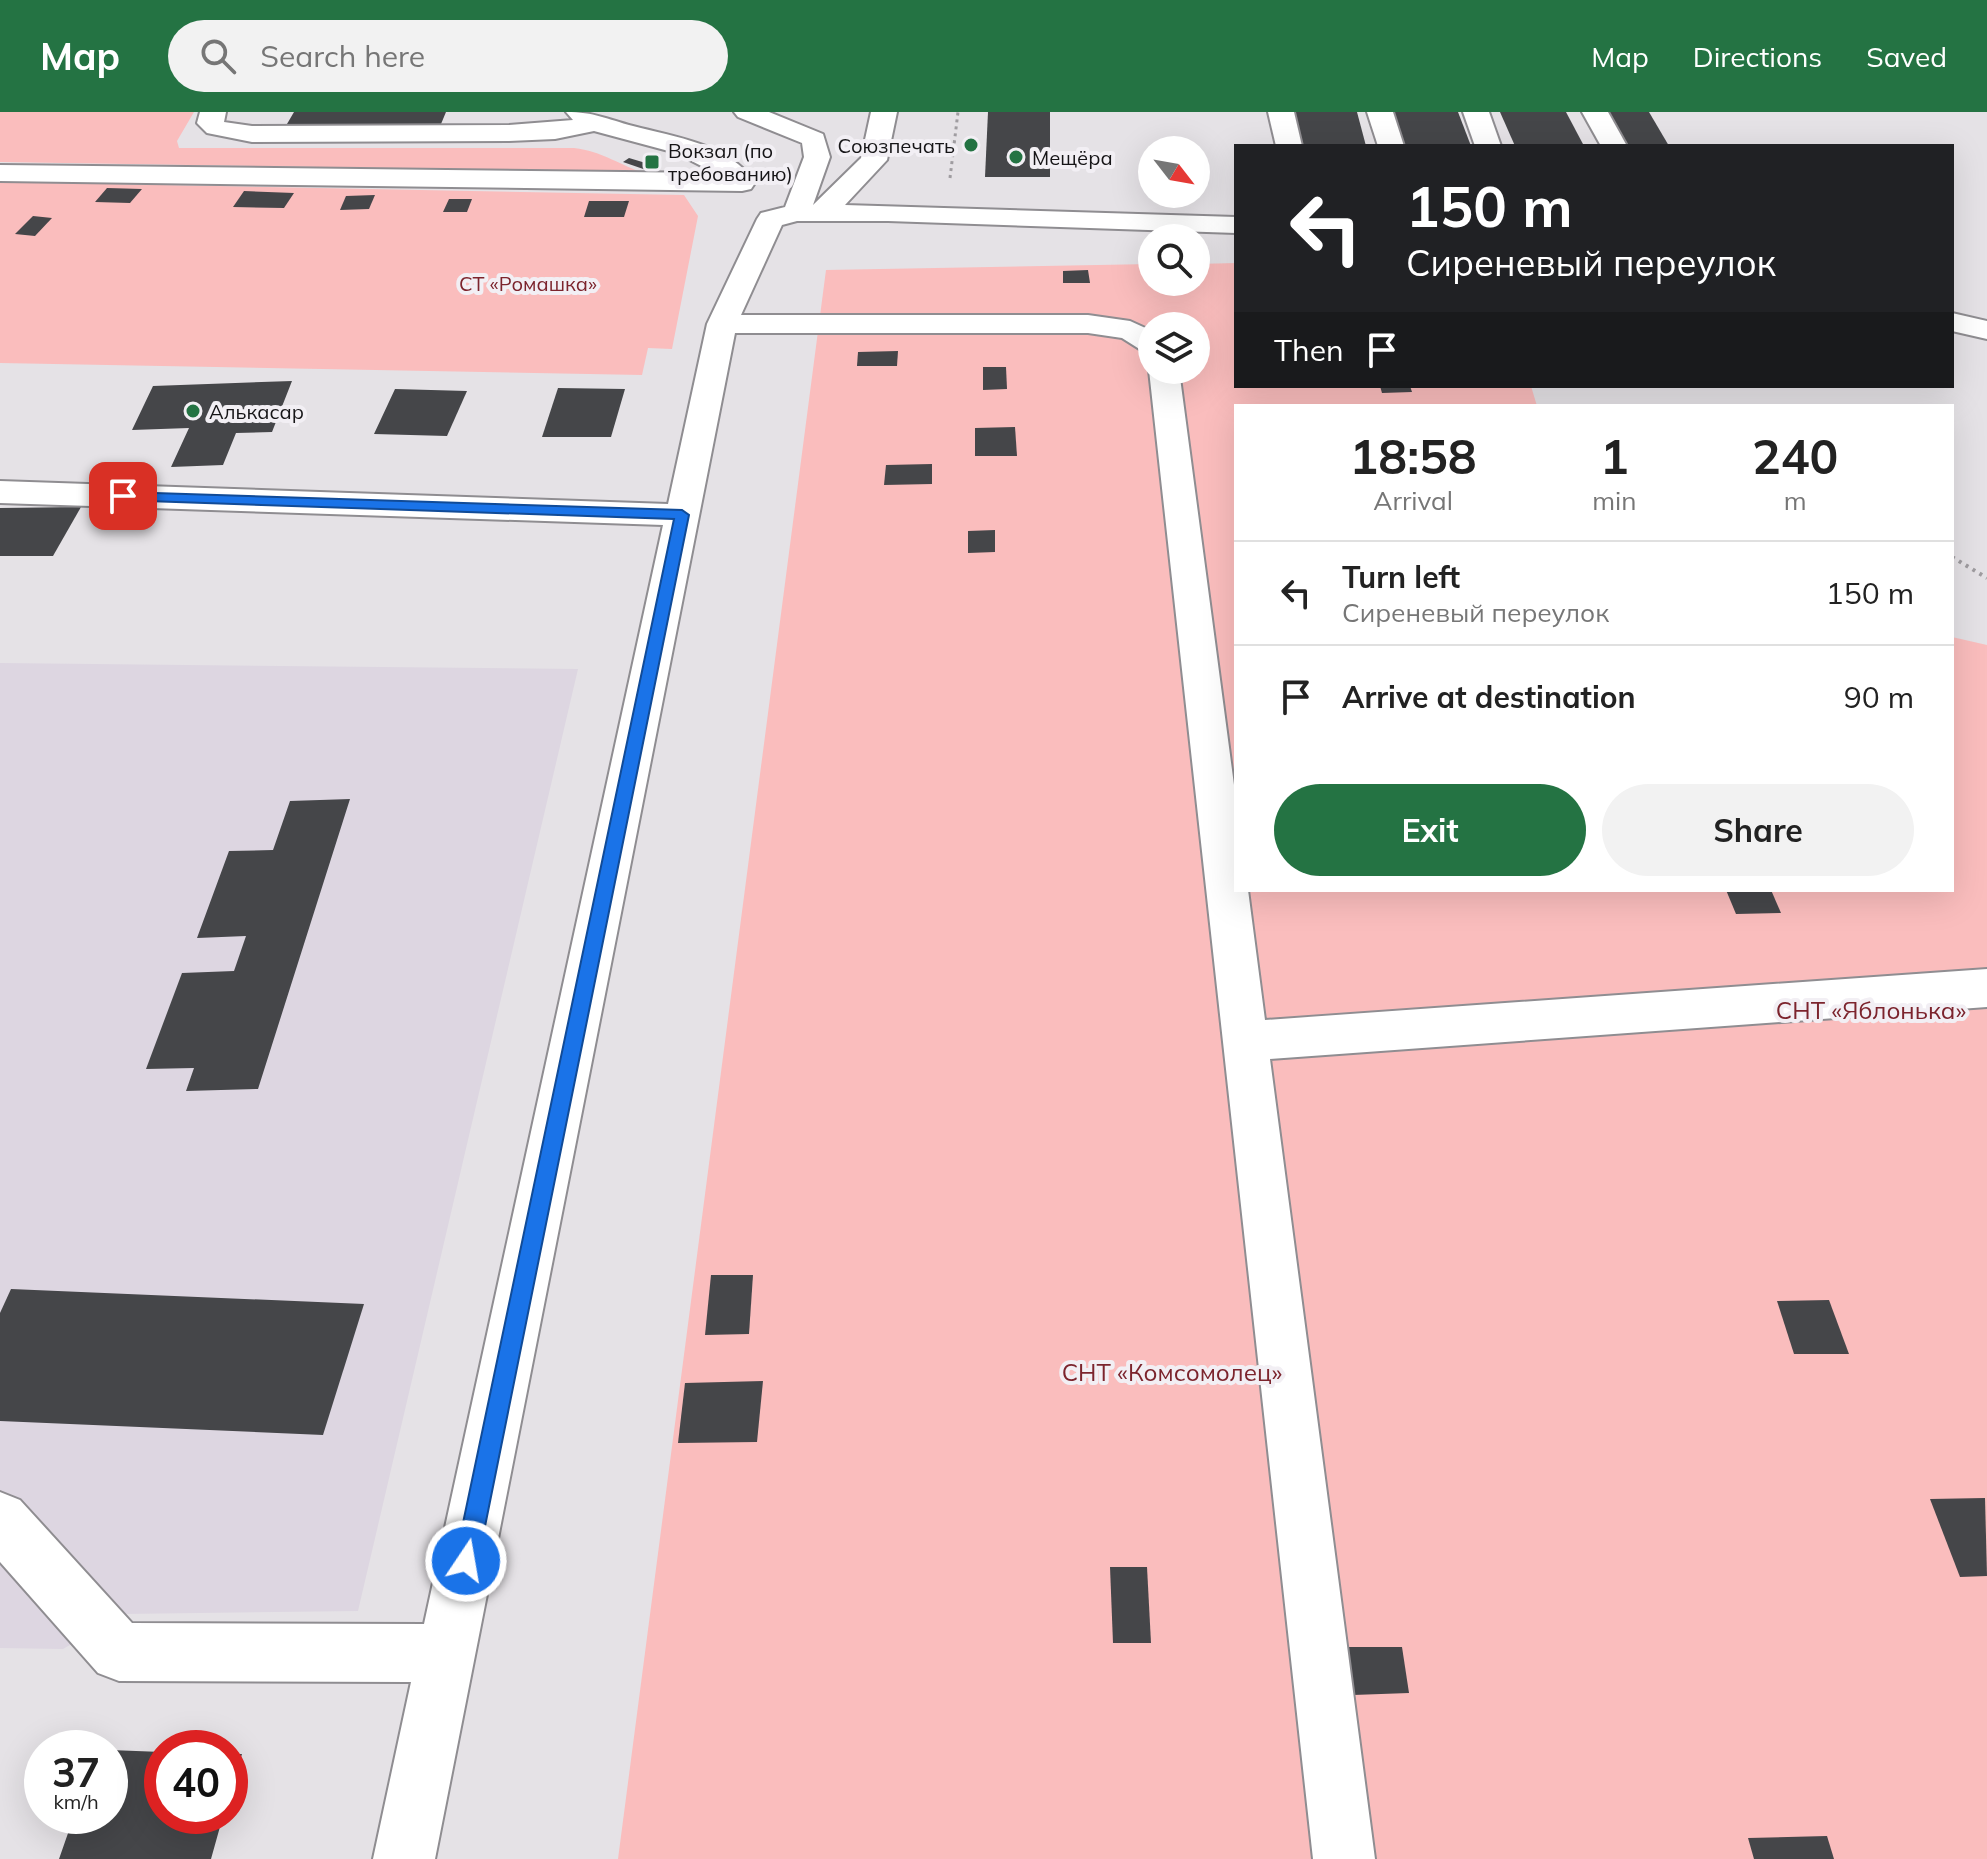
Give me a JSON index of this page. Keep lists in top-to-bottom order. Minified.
{"parks":["СТ «Ромашка»","СНТ «Яблонька»","СНТ «Комсомолец»"],"places":{"other":["Союзпечать","Мещёра","Алькасар"],"transit":["Вокзал (по требованию)"]},"north":"bottom right","page":{"header":"Map","search":"Search here","nav":["Map","Directions","Saved"],"turn":["150 m","Сиреневый переулок"],"then":"Then","eta":["18:58","Arrival","1","min","240","m"],"list":[{"name":"Turn left","note":"Сиреневый переулок","value":"150 m"},{"name":"Arrive at destination","value":"90 m"}],"buttons":["Exit","Share"],"speed":"37 km/h","limit":"40"}}
